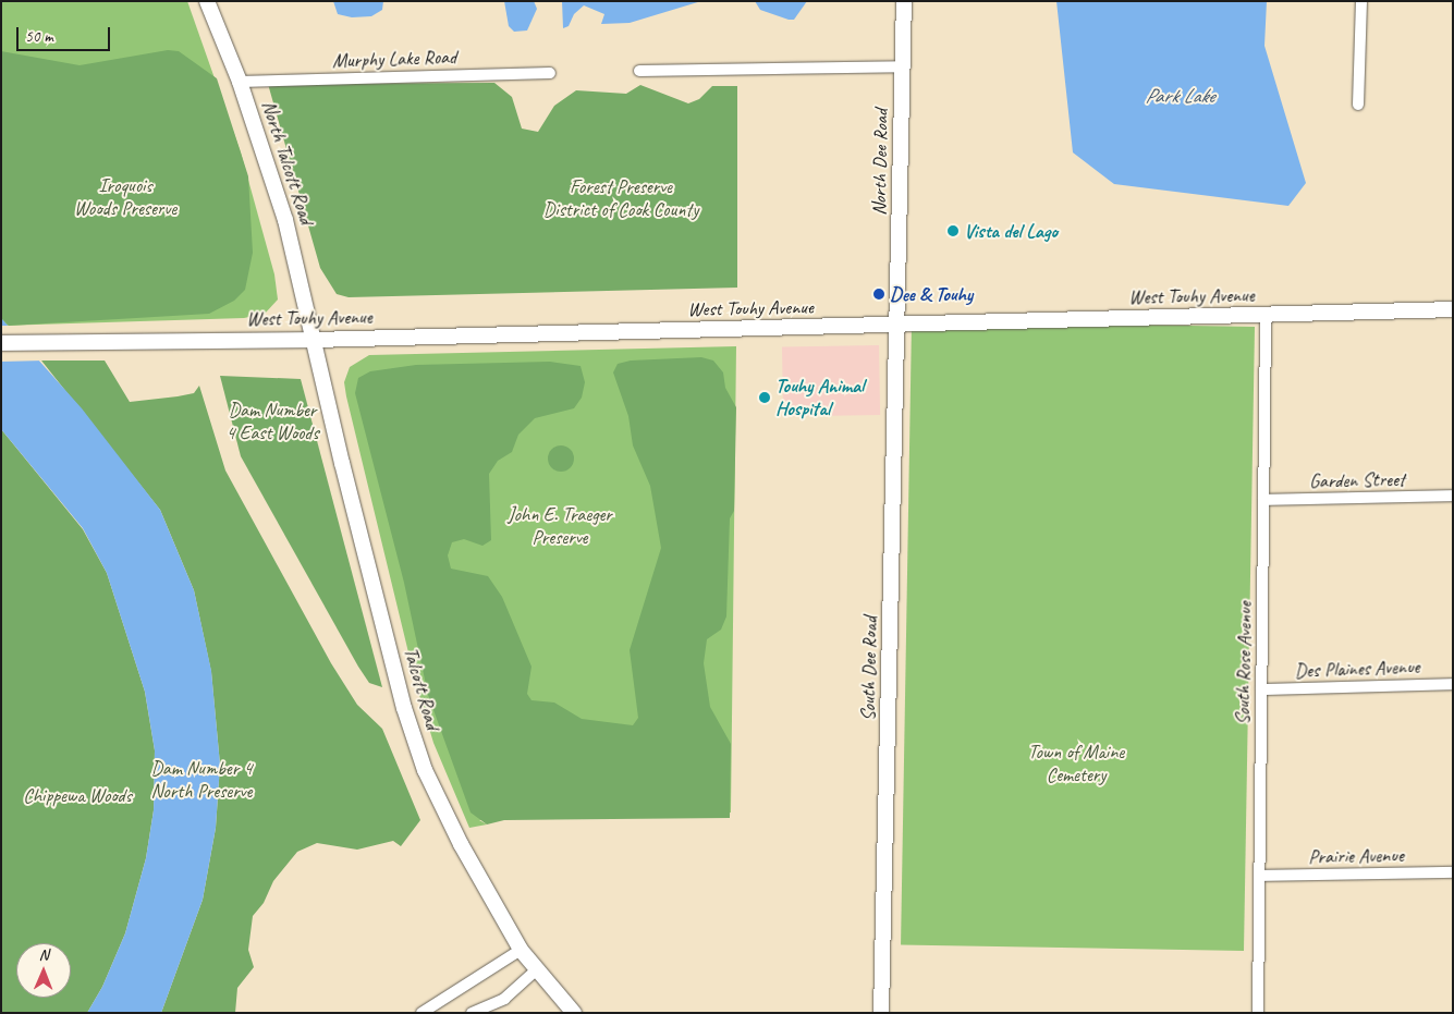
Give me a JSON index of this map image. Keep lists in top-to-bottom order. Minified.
{"streets":{"main road":["North Talcott Road","North Dee Road","West Touhy Avenue","South Dee Road","Talcott Road"],"street":["Murphy Lake Road","Garden Street","South Rose Avenue","Des Plaines Avenue","Prairie Avenue"]},"crossings":[["Murphy Lake Road","North Talcott Road"],["North Talcott Road","West Touhy Avenue"],["North Talcott Road","Talcott Road"],["North Dee Road","West Touhy Avenue"],["North Dee Road","South Dee Road"],["West Touhy Avenue","South Rose Avenue"],["West Touhy Avenue","South Dee Road"],["West Touhy Avenue","Talcott Road"],["Garden Street","South Rose Avenue"],["South Rose Avenue","Des Plaines Avenue"],["South Rose Avenue","Prairie Avenue"]],"water":["Park Lake"],"parks":["Iroquois Woods Preserve","Forest Preserve District of Cook County","Dam Number 4 East Woods","John E. Traeger Preserve","Town of Maine Cemetery","Dam Number 4 North Preserve","Chippewa Woods"],"places":["Vista del Lago","Dee & Touhy","Touhy Animal Hospital"],"scale_bar":"50 m","north":"top"}
